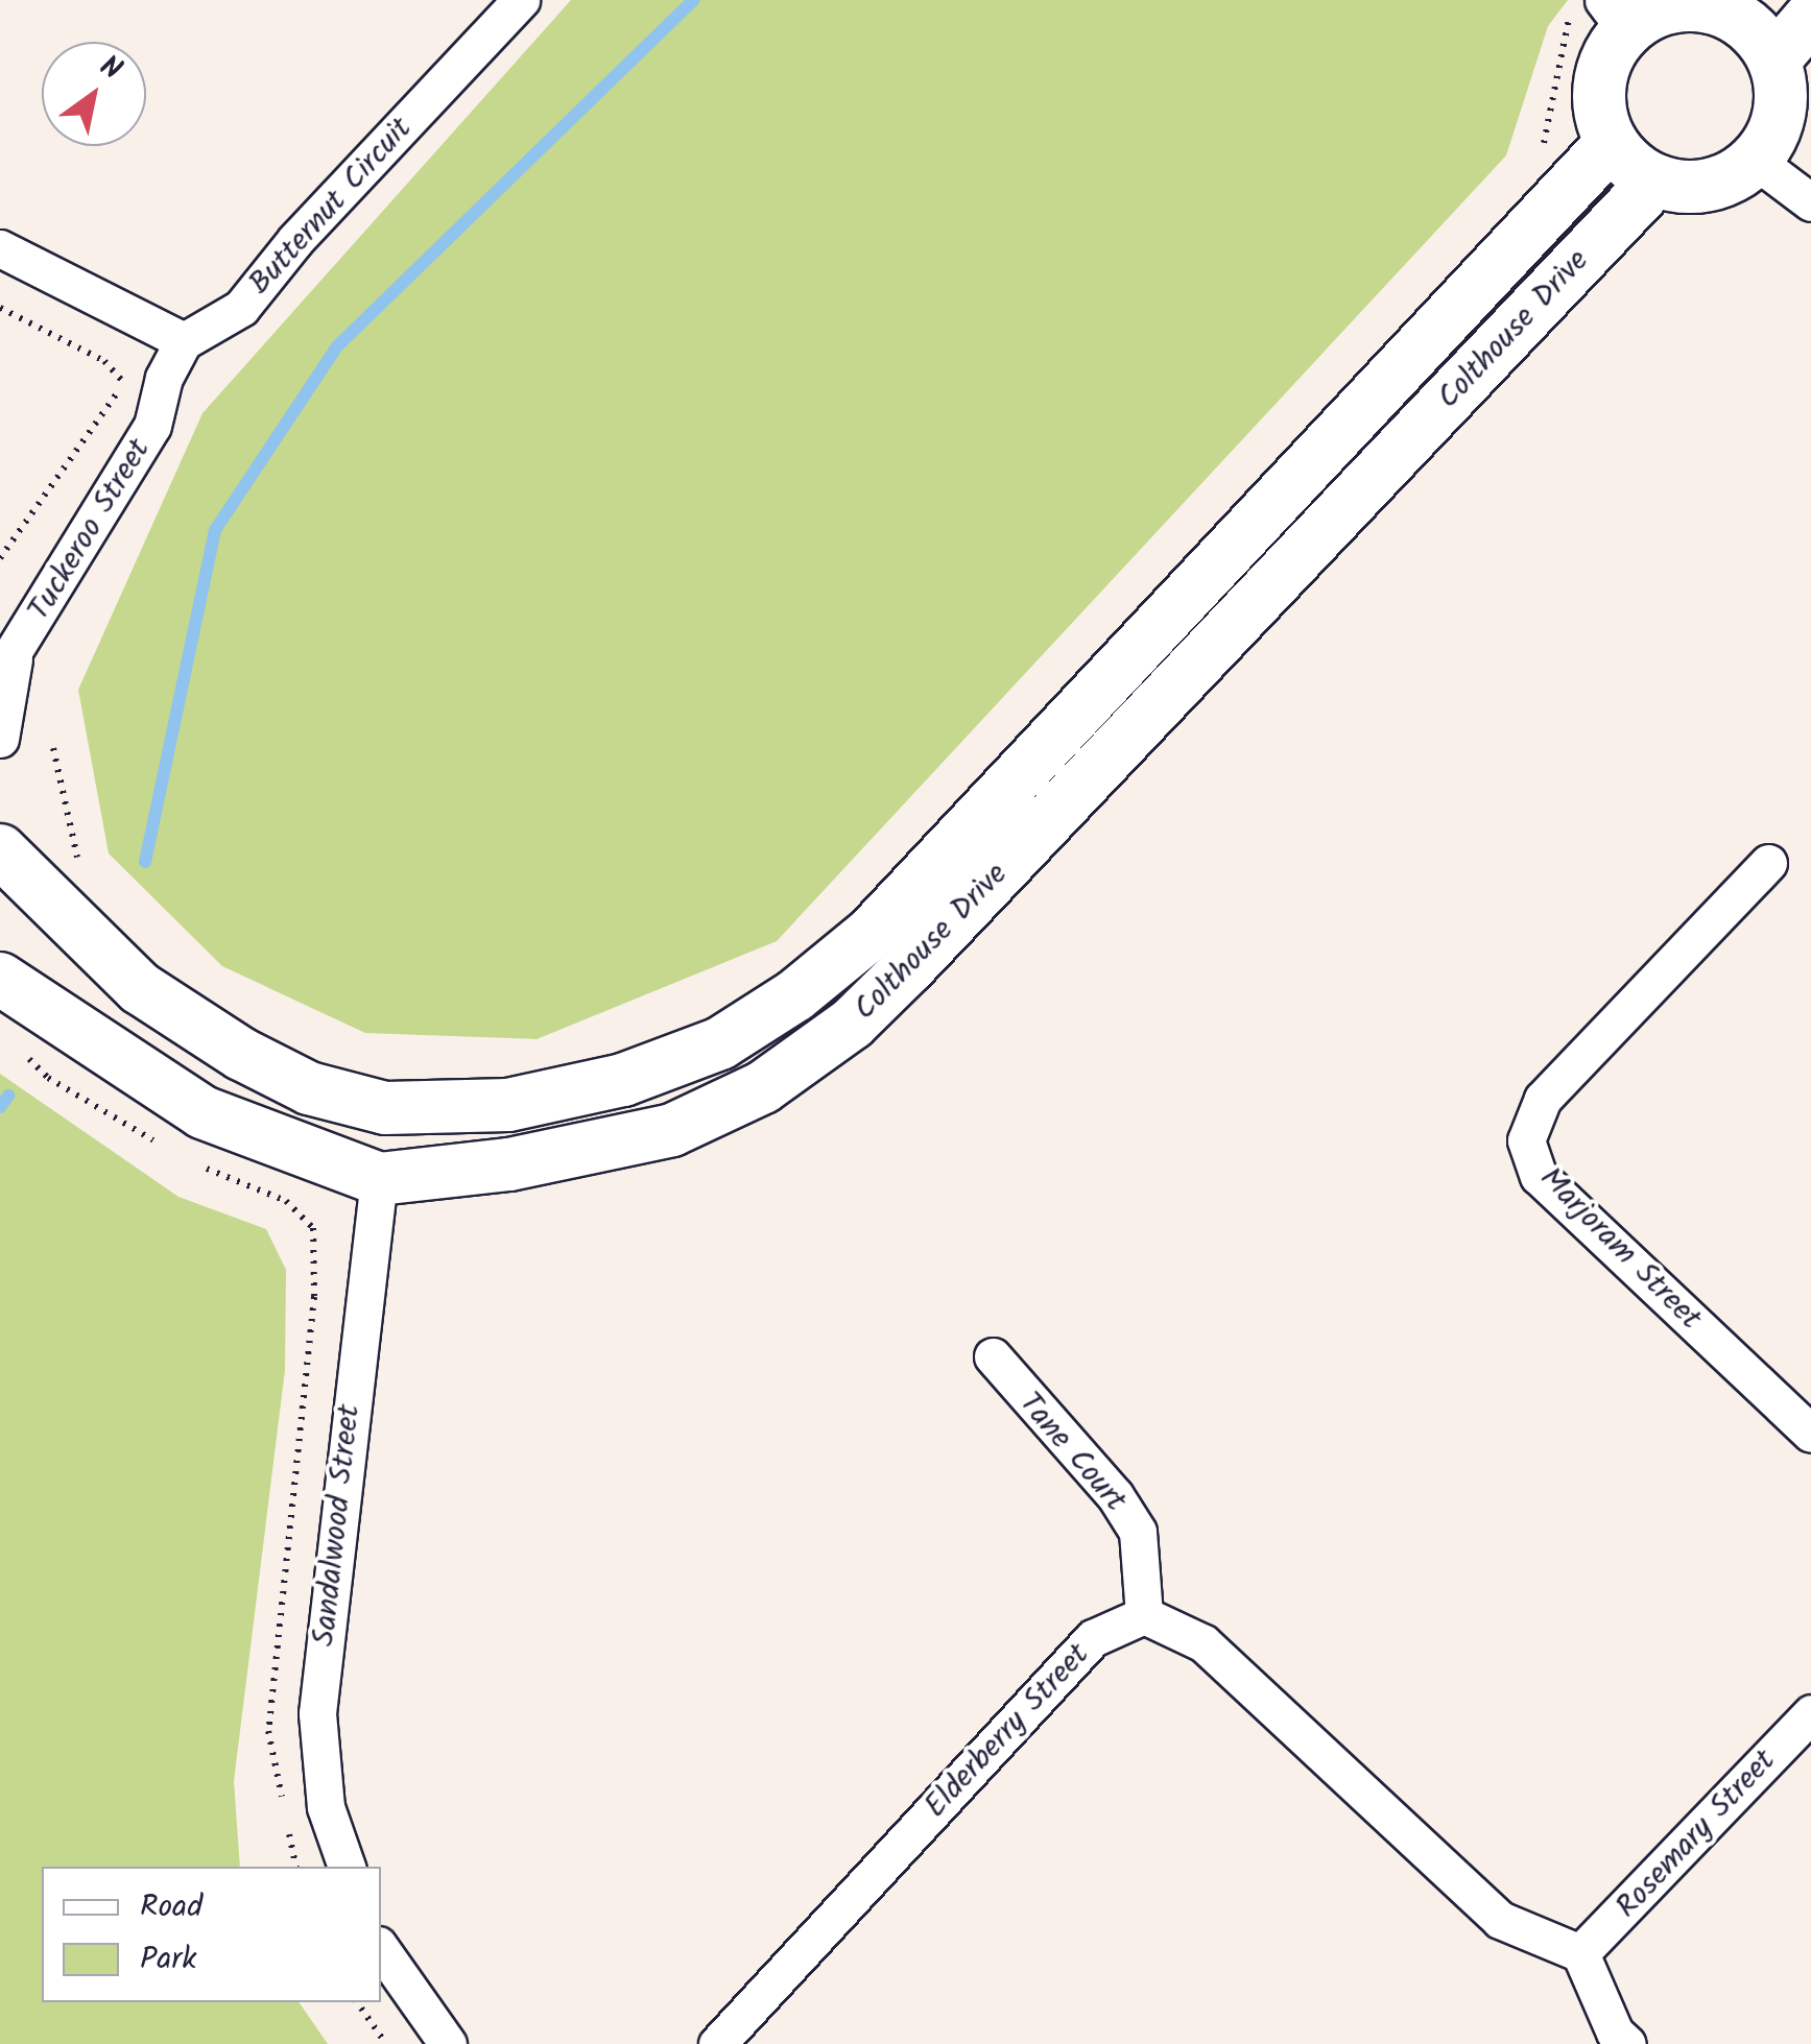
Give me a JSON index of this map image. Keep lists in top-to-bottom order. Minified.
{"streets":{"street":["Butternut Circuit","Colthouse Drive","Tuckeroo Street","Marjoram Street","Tane Court","Sandalwood Street","Elderberry Street","Rosemary Street"]},"crossings":[["Butternut Circuit","Tuckeroo Street"],["Colthouse Drive","Sandalwood Street"],["Tane Court","Elderberry Street"]],"legend":["Road","Park"],"north":"top right"}
